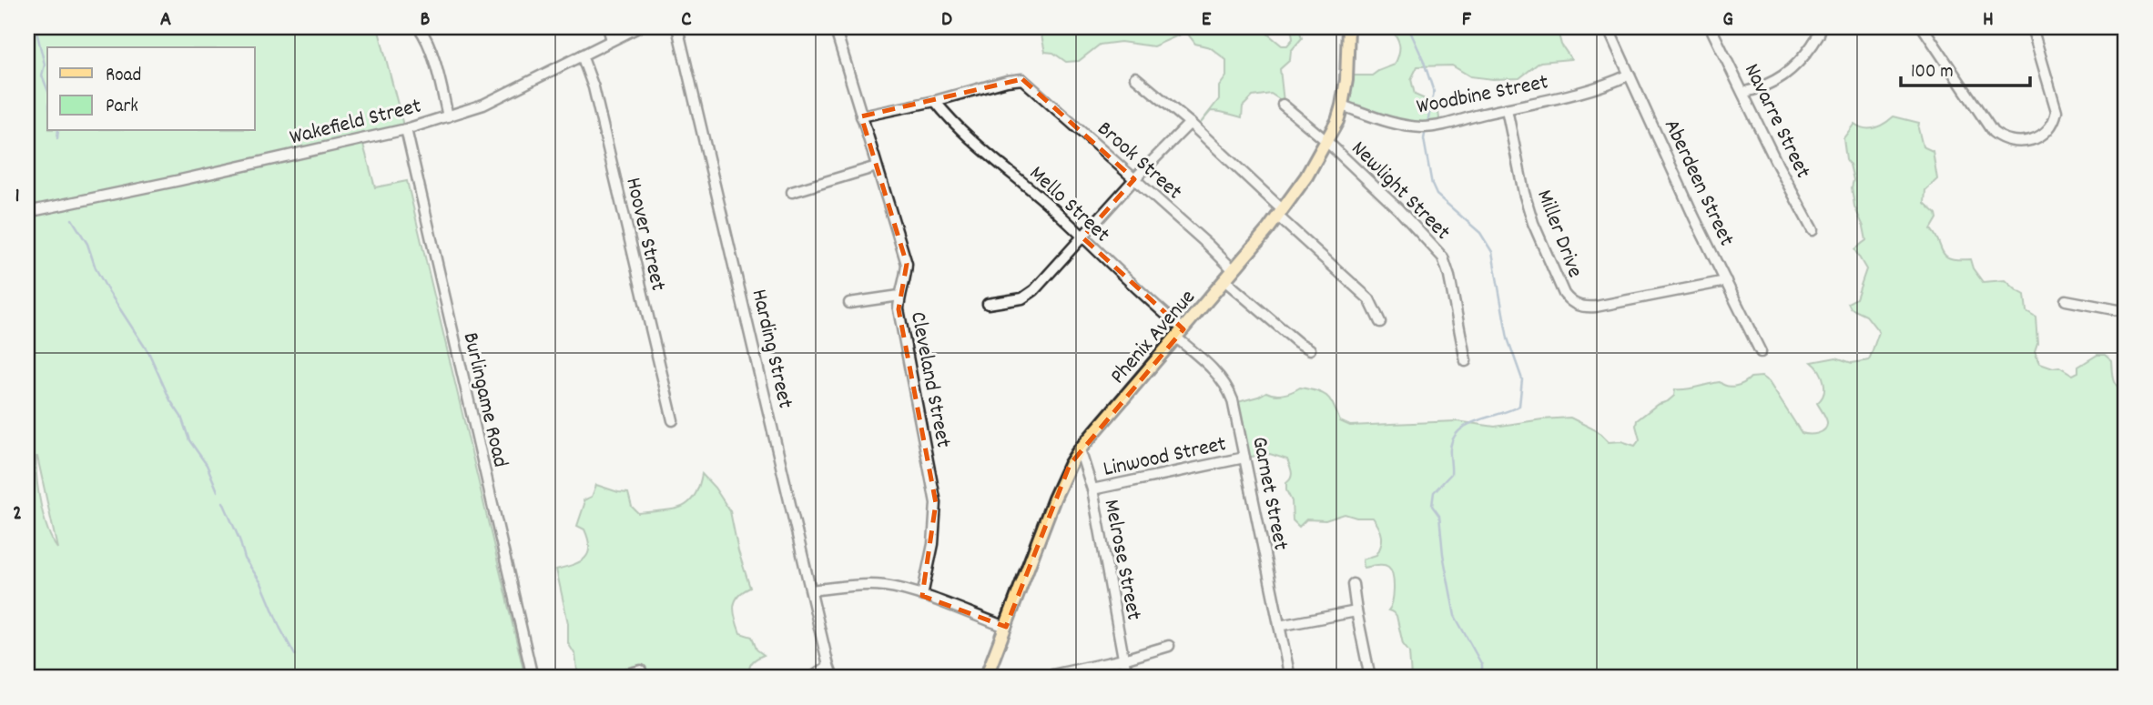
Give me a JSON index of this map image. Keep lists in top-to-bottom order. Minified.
{"streets":{"main road":["Phenix Avenue"],"street":["Woodbine Street","Wakefield Street","Navarre Street","Brook Street","Aberdeen Street","Newlight Street","Mello Street","Miller Drive","Hoover Street","Harding Street","Cleveland Street","Burlingame Road","Linwood Street","Garnet Street","Melrose Street"]},"crossings":[["Woodbine Street","Aberdeen Street"],["Woodbine Street","Miller Drive"],["Woodbine Street","Phenix Avenue"],["Wakefield Street","Hoover Street"],["Wakefield Street","Burlingame Road"],["Brook Street","Mello Street"],["Brook Street","Phenix Avenue"],["Aberdeen Street","Miller Drive"],["Newlight Street","Phenix Avenue"],["Mello Street","Phenix Avenue"],["Mello Street","Garnet Street"],["Phenix Avenue","Garnet Street"],["Phenix Avenue","Melrose Street"],["Linwood Street","Garnet Street"],["Linwood Street","Melrose Street"]],"legend":["Road","Park"],"scale_bar":"100 m","grid":{"columns":["A","B","C","D","E","F","G","H"],"rows":["1","2"]}}
